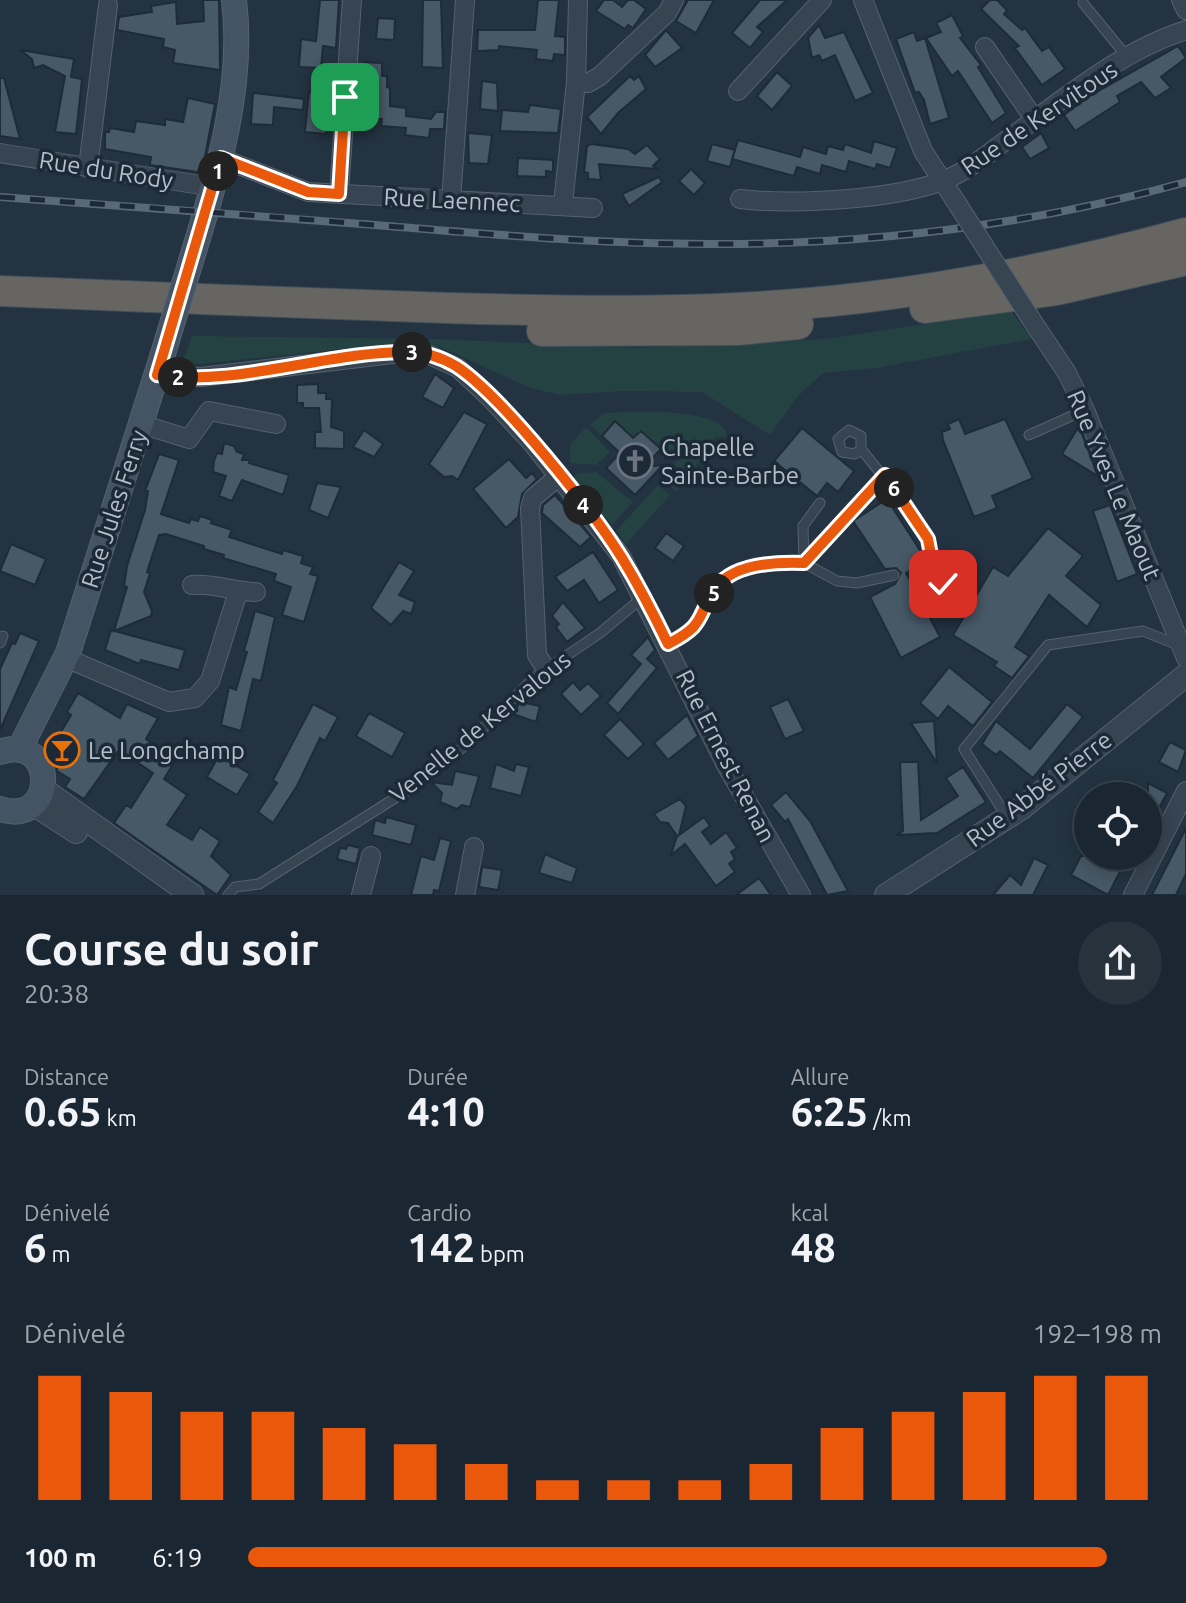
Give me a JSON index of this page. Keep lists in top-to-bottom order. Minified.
{"streets":{"main road":["Rue Jules Ferry"],"street":["Rue de Kervitous","Rue du Rody","Rue Laennec","Rue Yves Le Maout","Rue Ernest Renan","Rue Abbé Pierre"],"lane":["Venelle de Kervalous"]},"crossings":[["Rue de Kervitous","Rue Yves Le Maout"],["Rue du Rody","Rue Jules Ferry"],["Rue Laennec","Rue Jules Ferry"],["Rue Jules Ferry","Rue Ernest Renan"],["Venelle de Kervalous","Rue Ernest Renan"]],"places":{"church":["Chapelle Sainte-Barbe"],"bar":["Le Longchamp"]},"page":{"pins":["1","3","2","6","4","5"],"heading":["Course du soir","20:38"],"stats":[["Distance","0.65 km"],["Durée","4:10"],["Allure","6:25 /km"],["Dénivelé","6 m"],["Cardio","142 bpm"],["kcal","48"]],"chart":["Dénivelé","192–198 m"],"list":[{"name":"100 m","note":"6:19"}]}}
